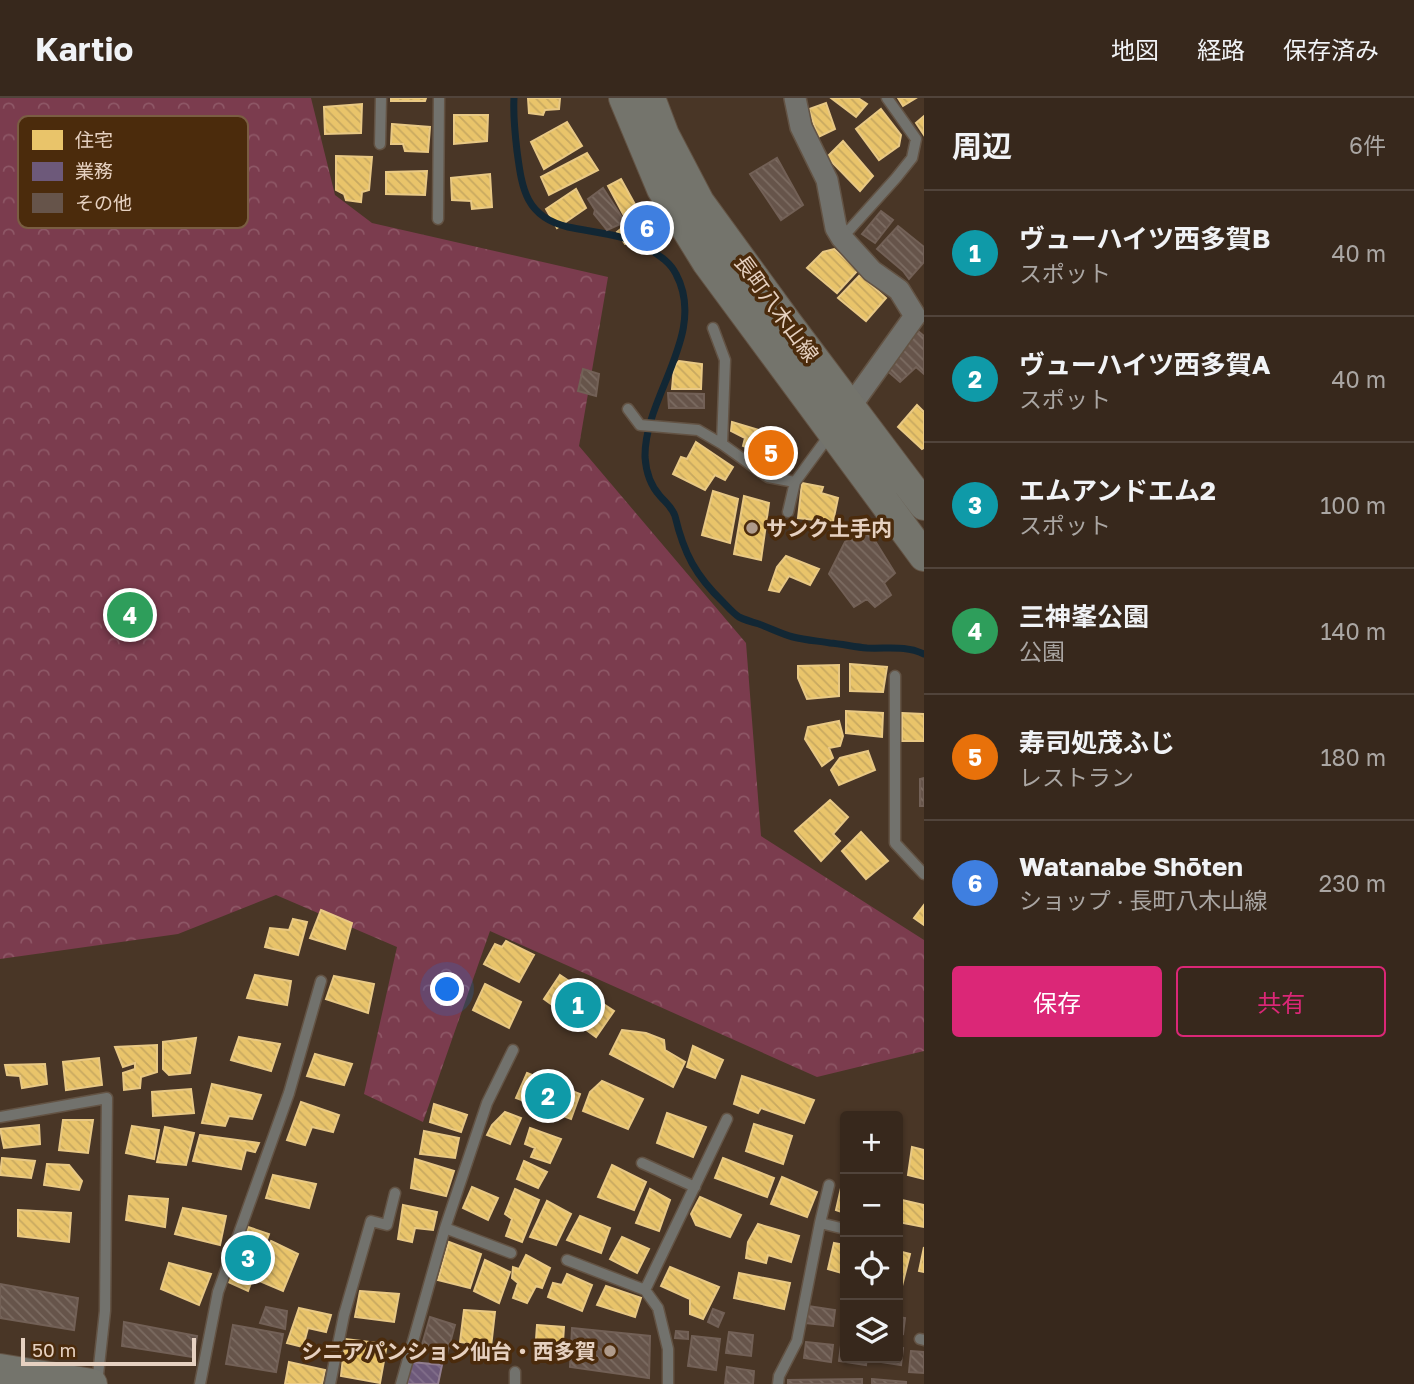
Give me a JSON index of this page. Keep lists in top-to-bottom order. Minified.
{"streets":{"street":["長町八木山線"]},"places":["サンク土手内","シニアパンション仙台・西多賀"],"legend":["住宅","業務","その他"],"scale_bar":"50 m","page":{"header":"Kartio","nav":["地図","経路","保存済み"],"heading":["周辺","6件"],"list":[{"mark":"1","name":"ヴューハイツ西多賀B","note":"スポット","value":"40 m"},{"mark":"2","name":"ヴューハイツ西多賀A","note":"スポット","value":"40 m"},{"mark":"3","name":"エムアンドエム2","note":"スポット","value":"100 m"},{"mark":"4","name":"三神峯公園","note":"公園","value":"140 m"},{"mark":"5","name":"寿司処茂ふじ","note":"レストラン","value":"180 m"},{"mark":"6","name":"Watanabe Shōten","note":"ショップ · 長町八木山線","value":"230 m"}],"pins":["6","5","4","1","2","3"],"buttons":["保存","共有"],"map_buttons":["+","−"],"scale":"50 m"}}
